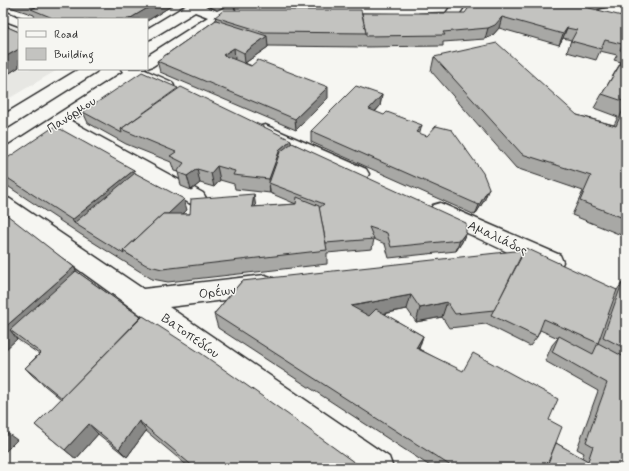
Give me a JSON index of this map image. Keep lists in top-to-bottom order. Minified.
{"streets":{"street":["Πανόρμου","Αμαλιάδος","Ορέων","Βατοπεδίου"]},"crossings":[["Ορέων","Βατοπεδίου"]],"legend":["Road","Building"]}
